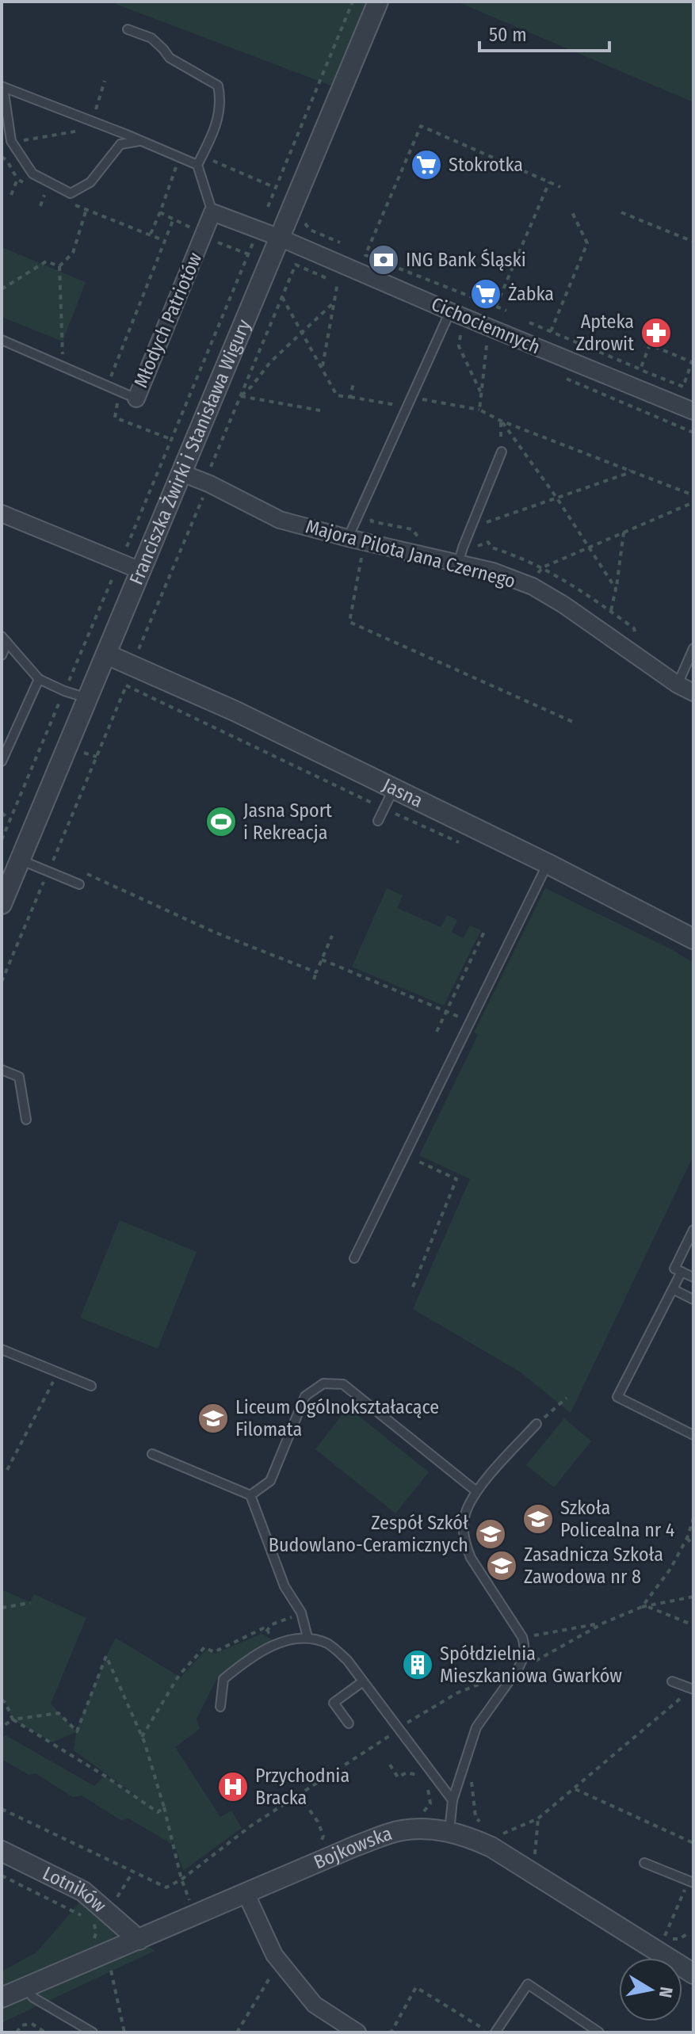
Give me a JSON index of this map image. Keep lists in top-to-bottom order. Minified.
{"streets":{"street":["Młodych Patriotów","Cichociemnych","Franciszka Żwirki i Stanisława Wigury","Majora Pilota Jana Czernego","Jasna","Bojkowska","Lotników"]},"crossings":[["Cichociemnych","Franciszka Żwirki i Stanisława Wigury"],["Franciszka Żwirki i Stanisława Wigury","Majora Pilota Jana Czernego"],["Franciszka Żwirki i Stanisława Wigury","Jasna"],["Bojkowska","Lotników"]],"places":{"supermarket":["Stokrotka","Żabka"],"bank":["ING Bank Śląski"],"pharmacy":["Apteka Zdrowit"],"sports":["Jasna Sport i Rekreacja"],"school or university":["Liceum Ogólnokształacące Filomata","Szkoła Policealna nr 4","Zespół Szkół Budowlano-Ceramicznych","Zasadnicza Szkoła Zawodowa nr 8"],"building":["Spółdzielnia Mieszkaniowa Gwarków"],"hospital":["Przychodnia Bracka"]},"scale_bar":"50 m","north":"right"}
